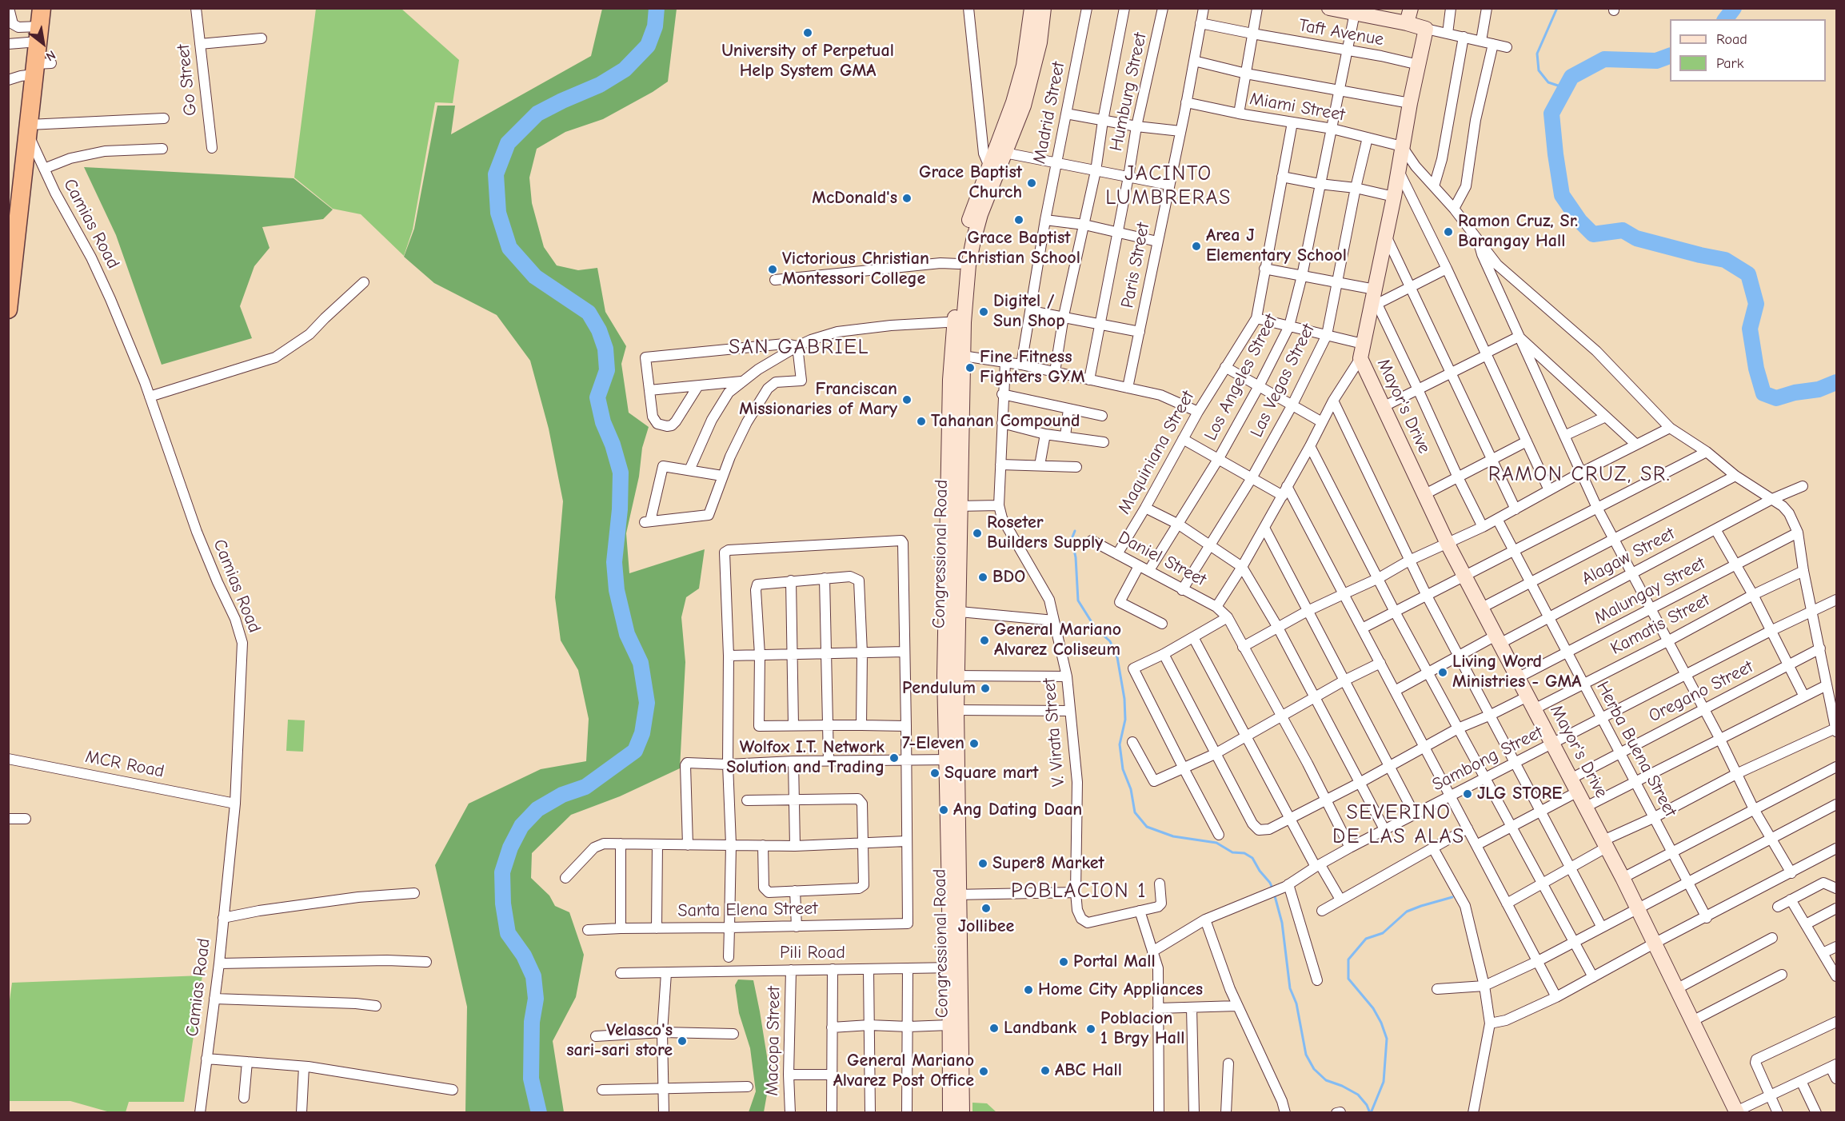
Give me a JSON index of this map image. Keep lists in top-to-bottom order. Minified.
{"streets":{"main road":["Mayor's Drive","Congressional Road"],"street":["Taft Avenue","Go Street","Humburg Street","Miami Street","Madrid Street","Camias Road","Paris Street","Los Angeles Street","Las Vegas Street","Maquiniana Street","Alagaw Street","Daniel Street","Malungay Street","Kamatis Street","Oregano Street","V. Virata Street","Herba Buena Street","Sambong Street","MCR Road","Santa Elena Street","Pili Road","Macopa Street"]},"crossings":[["Taft Avenue","Paris Street"],["Taft Avenue","Los Angeles Street"],["Taft Avenue","Mayor's Drive"],["Miami Street","Paris Street"],["Miami Street","Los Angeles Street"],["Miami Street","Las Vegas Street"],["Miami Street","Mayor's Drive"],["Miami Street","Maquiniana Street"],["Camias Road","MCR Road"],["Los Angeles Street","Daniel Street"],["Las Vegas Street","Daniel Street"],["Mayor's Drive","Alagaw Street"],["Mayor's Drive","Daniel Street"],["Mayor's Drive","Malungay Street"],["Mayor's Drive","Kamatis Street"],["Mayor's Drive","Oregano Street"],["Mayor's Drive","Sambong Street"],["Maquiniana Street","Daniel Street"],["Congressional Road","Pili Road"],["Alagaw Street","Herba Buena Street"],["Daniel Street","Kamatis Street"],["Daniel Street","Sambong Street"],["Malungay Street","Herba Buena Street"],["Kamatis Street","Herba Buena Street"],["Oregano Street","Herba Buena Street"],["Herba Buena Street","Sambong Street"],["Pili Road","Macopa Street"]],"districts":["JACINTO LUMBRERAS","SAN GABRIEL","RAMON CRUZ, SR.","SEVERINO DE LAS ALAS","POBLACION 1"],"places":["University of Perpetual Help System GMA","Grace Baptist Church","McDonald's","Grace Baptist Christian School","Ramon Cruz, Sr. Barangay Hall","Area J Elementary School","Victorious Christian Montessori College","Digitel / Sun Shop","Fine Fitness Fighters GYM","Franciscan Missionaries of Mary","Tahanan Compound","Roseter Builders Supply","BDO","General Mariano Alvarez Coliseum","Living Word Ministries - GMA","Pendulum","7-Eleven","Wolfox I.T. Network Solution and Trading","Square mart","JLG STORE","Ang Dating Daan","Super8 Market","Jollibee","Portal Mall","Home City Appliances","Landbank","Poblacion 1 Brgy Hall","Velasco's sari-sari store","ABC Hall","General Mariano Alvarez Post Office"],"legend":["Road","Park"],"north":"bottom right"}
